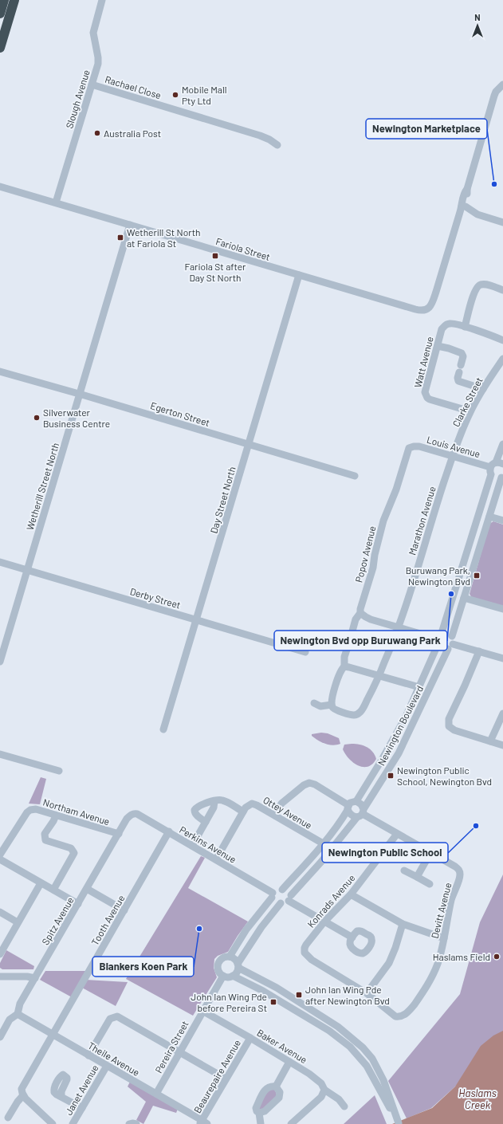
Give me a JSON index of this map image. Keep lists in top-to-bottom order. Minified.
{"streets":{"street":["Rachael Close","Slough Avenue","Fariola Street","Watt Avenue","Clarke Street","Egerton Street","Louis Avenue","Wetherill Street North","Day Street North","Marathon Avenue","Popov Avenue","Derby Street","Newington Boulevard","Northam Avenue","Ottey Avenue","Perkins Avenue","Konrads Avenue","Devitt Avenue","Tooth Avenue","Spitz Avenue","Baker Avenue","Pereira Street","Theile Avenue","Beaurepaire Avenue","Janet Avenue"]},"crossings":[["Rachael Close","Slough Avenue"],["Slough Avenue","Fariola Street"],["Fariola Street","Wetherill Street North"],["Fariola Street","Day Street North"],["Watt Avenue","Clarke Street"],["Clarke Street","Louis Avenue"],["Clarke Street","Marathon Avenue"],["Egerton Street","Wetherill Street North"],["Egerton Street","Day Street North"],["Louis Avenue","Marathon Avenue"],["Louis Avenue","Popov Avenue"],["Louis Avenue","Newington Boulevard"],["Wetherill Street North","Derby Street"],["Day Street North","Derby Street"],["Marathon Avenue","Popov Avenue"],["Newington Boulevard","Perkins Avenue"],["Northam Avenue","Spitz Avenue"],["Perkins Avenue","Tooth Avenue"],["Perkins Avenue","Spitz Avenue"],["Konrads Avenue","Devitt Avenue"],["Tooth Avenue","Theile Avenue"],["Spitz Avenue","Theile Avenue"],["Baker Avenue","Pereira Street"],["Baker Avenue","Beaurepaire Avenue"],["Pereira Street","Theile Avenue"],["Theile Avenue","Beaurepaire Avenue"],["Theile Avenue","Janet Avenue"]],"water":["Haslams Creek"],"places":{"other":["Mobile Mall Pty Ltd","Australia Post","Newington Marketplace","Silverwater Business Centre","Newington Bvd opp Buruwang Park","Newington Public School","Blankers Koen Park","Haslams Field"],"transit":["Wetherill St North at Fariola St","Fariola St after Day St North","Buruwang Park, Newington Bvd","Newington Public School, Newington Bvd","John Ian Wing Pde after Newington Bvd","John Ian Wing Pde before Pereira St"]},"north":"top"}
